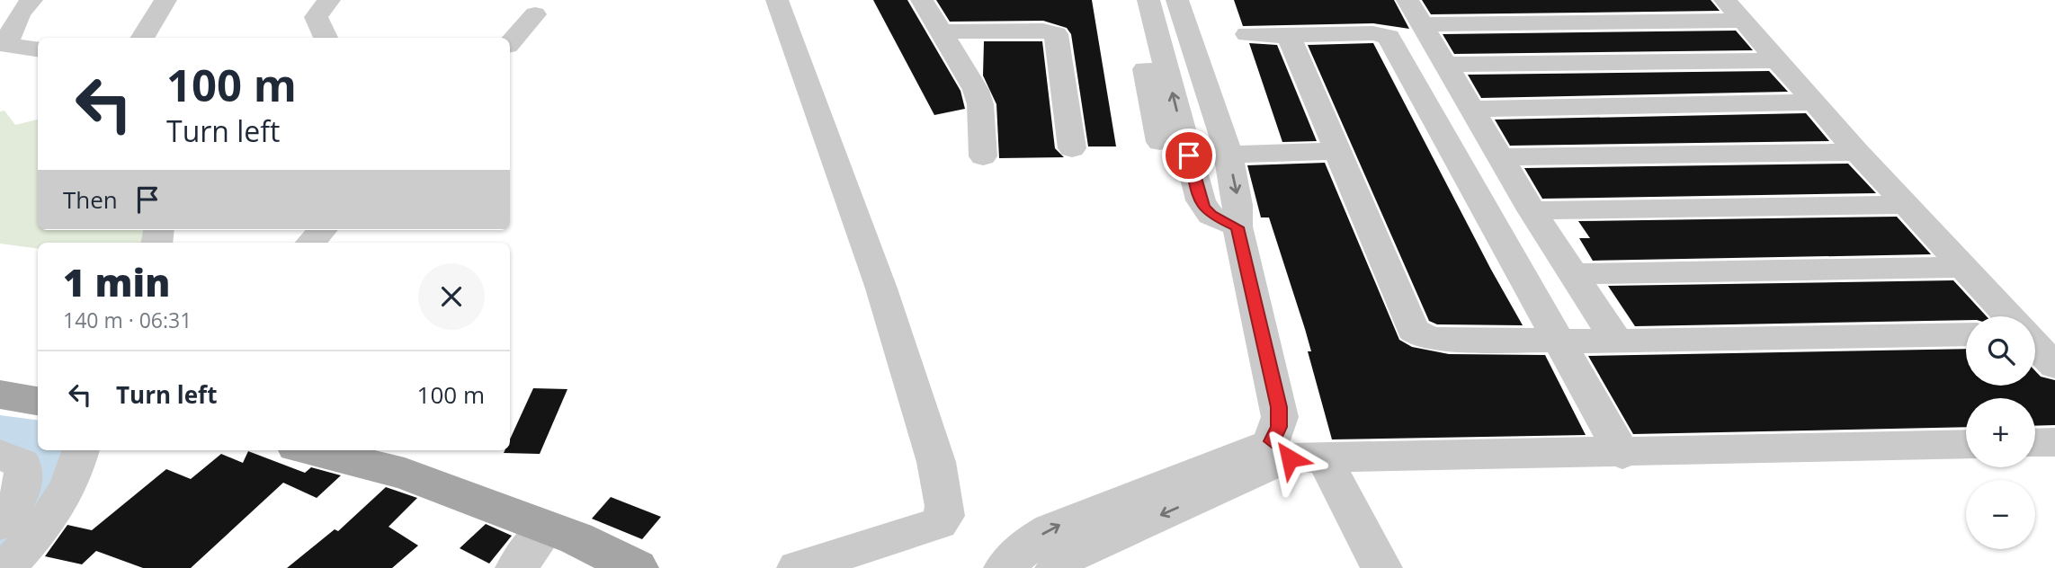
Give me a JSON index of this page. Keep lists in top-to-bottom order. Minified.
{"page":{"turn":["100 m","Turn left"],"then":"Then","heading":["1 min","140 m · 06:31"],"map_buttons":["+","−"],"list":[{"name":"Turn left","value":"100 m"}]}}
